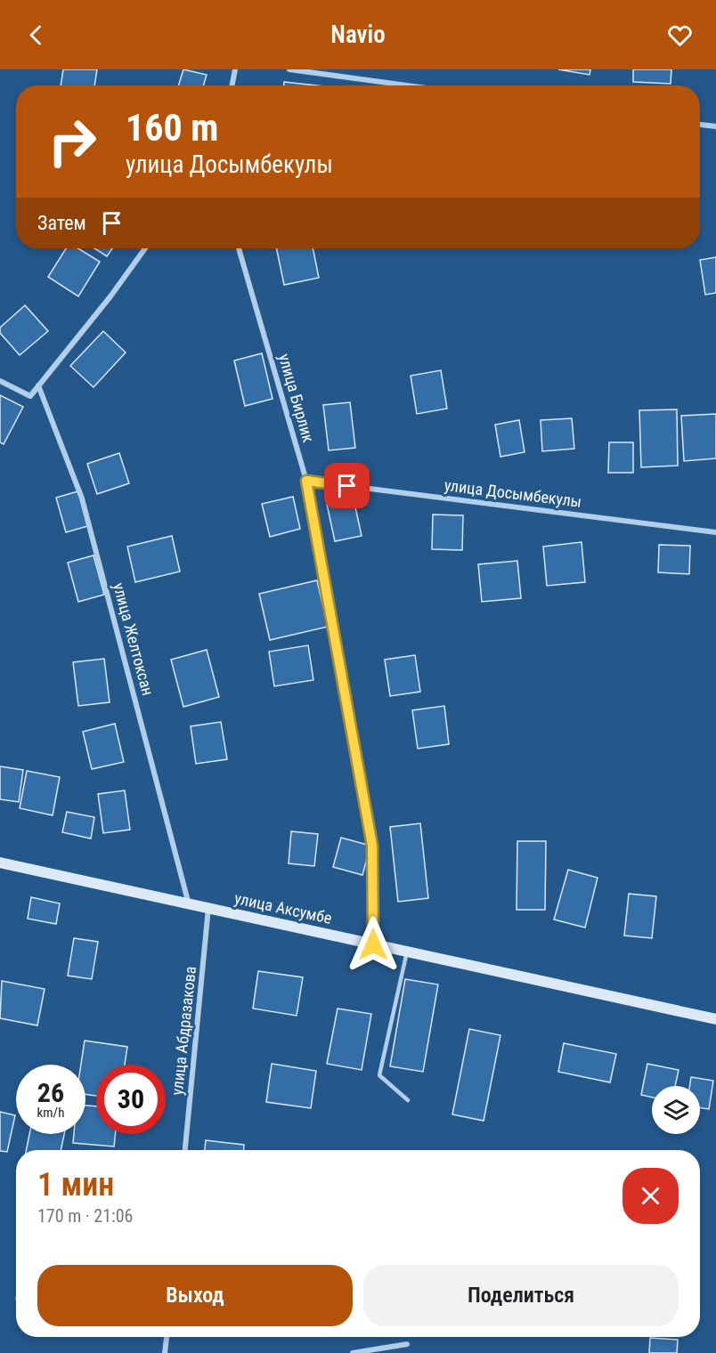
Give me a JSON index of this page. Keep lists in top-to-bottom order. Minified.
{"streets":{"main road":["улица Аксумбе"],"street":["улица Бирлик","улица Досымбекулы","улица Желтоксан","улица Абдразакова"]},"crossings":[["улица Бирлик","улица Досымбекулы"],["улица Бирлик","улица Аксумбе"],["улица Желтоксан","улица Аксумбе"],["улица Аксумбе","улица Абдразакова"]],"page":{"header":"Navio","turn":["160 m","улица Досымбекулы"],"then":"Затем","speed":"26 km/h","limit":"30","heading":["1 мин","170 m · 21:06"],"buttons":["Выход","Поделиться"]}}
